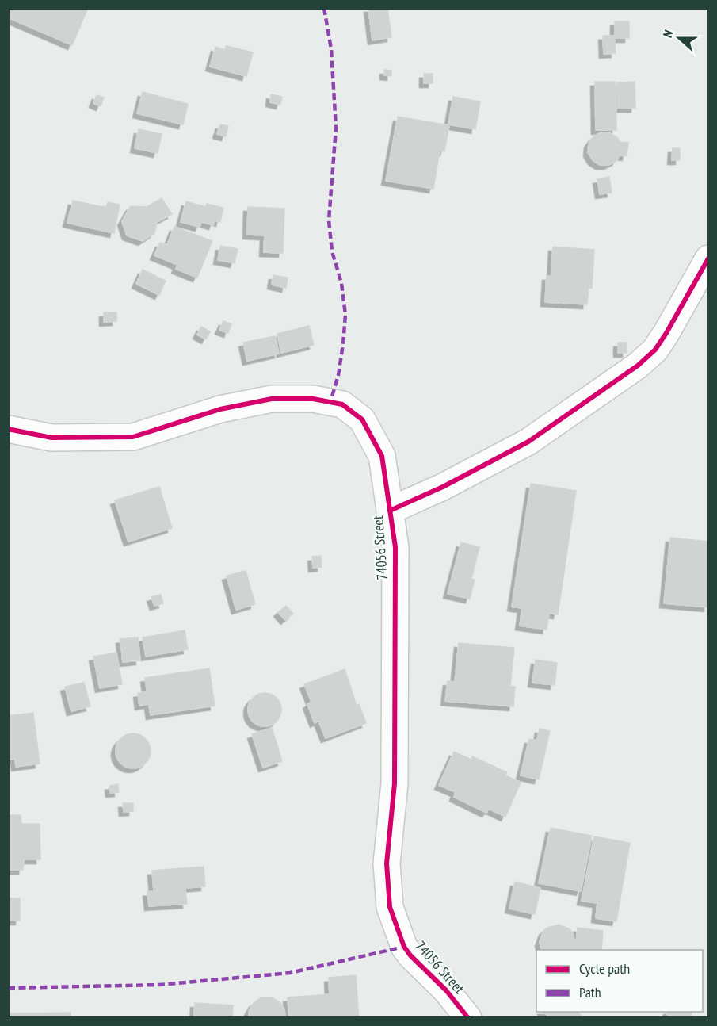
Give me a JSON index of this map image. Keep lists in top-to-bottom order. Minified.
{"streets":{"street":["74056 Street"]},"legend":["Cycle path","Path"],"north":"left"}
